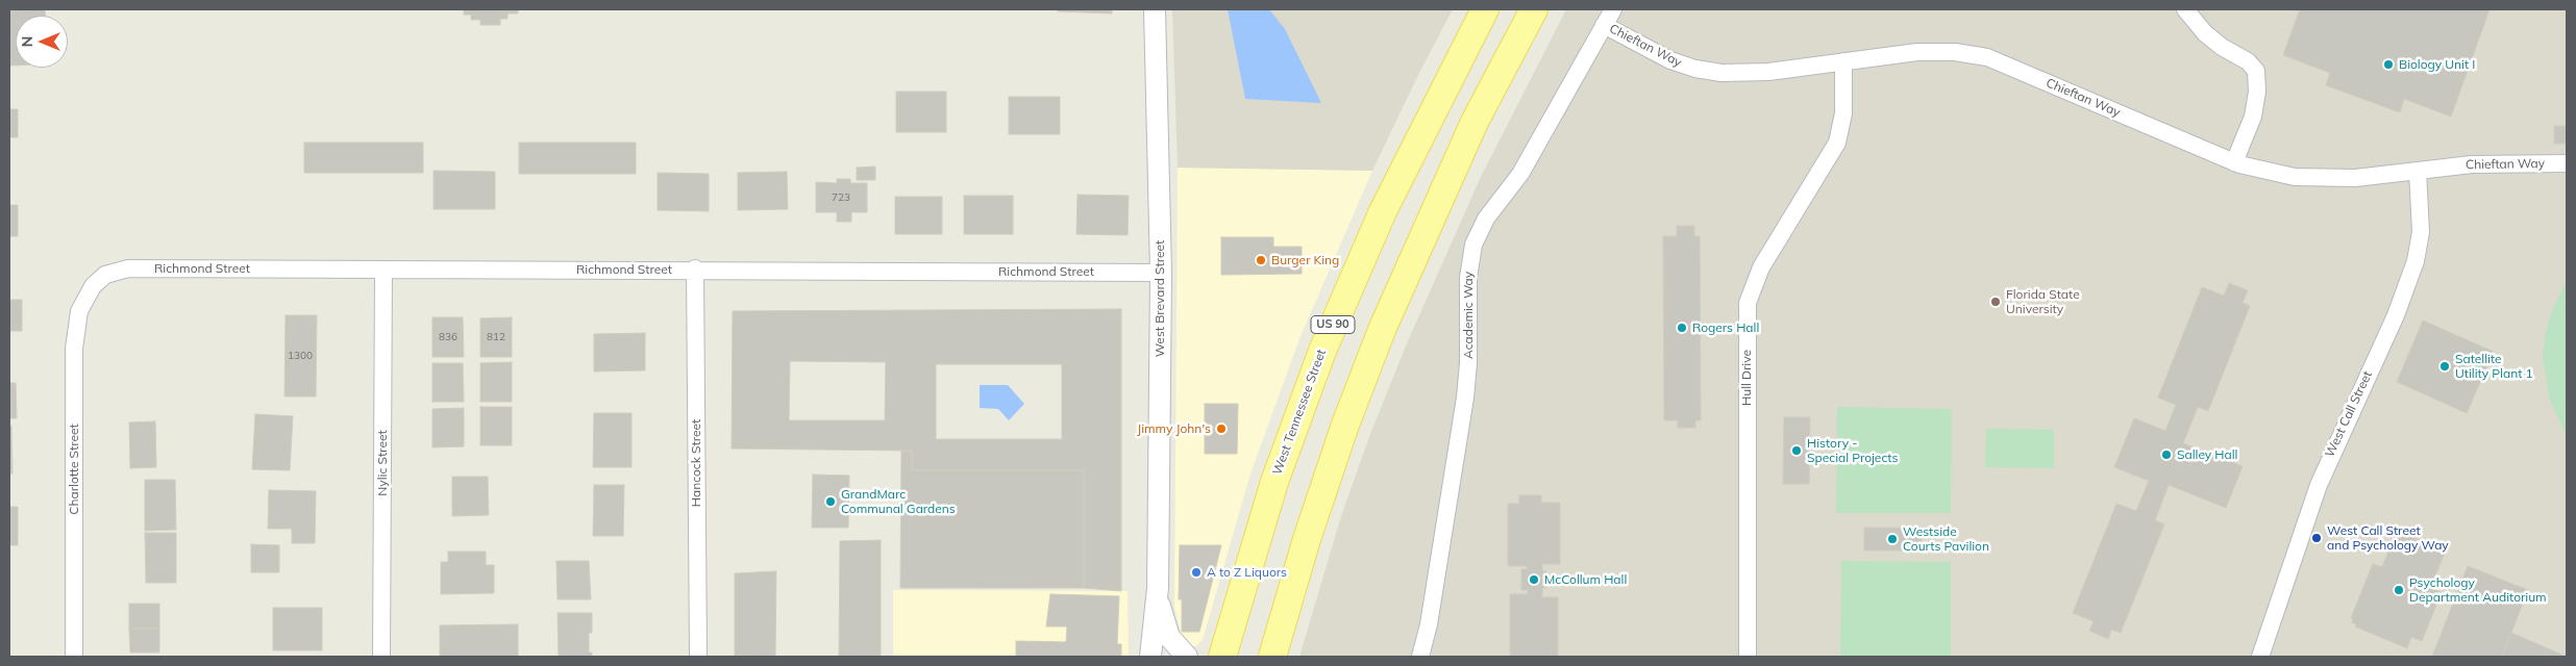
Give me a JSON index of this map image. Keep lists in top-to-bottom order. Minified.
{"streets":{"main road":["US 90","West Tennessee Street"],"street":["Chieftan Way","Richmond Street","West Brevard Street","Academic Way","Hull Drive","West Call Street","Nylic Street","Hancock Street","Charlotte Street"]},"crossings":[["Chieftan Way","Academic Way"],["Chieftan Way","Hull Drive"],["Chieftan Way","West Call Street"],["Richmond Street","West Brevard Street"],["Richmond Street","Nylic Street"],["Richmond Street","Hancock Street"],["Richmond Street","Charlotte Street"]],"places":["Biology Unit I","Burger King","Florida State University","Rogers Hall","Satellite Utility Plant 1","Jimmy John's","History - Special Projects","Salley Hall","GrandMarc Communal Gardens","West Call Street and Psychology Way","Westside Courts Pavilion","A to Z Liquors","McCollum Hall","Psychology Department Auditorium"],"house_numbers":["723","836","812","1300"],"north":"left"}
